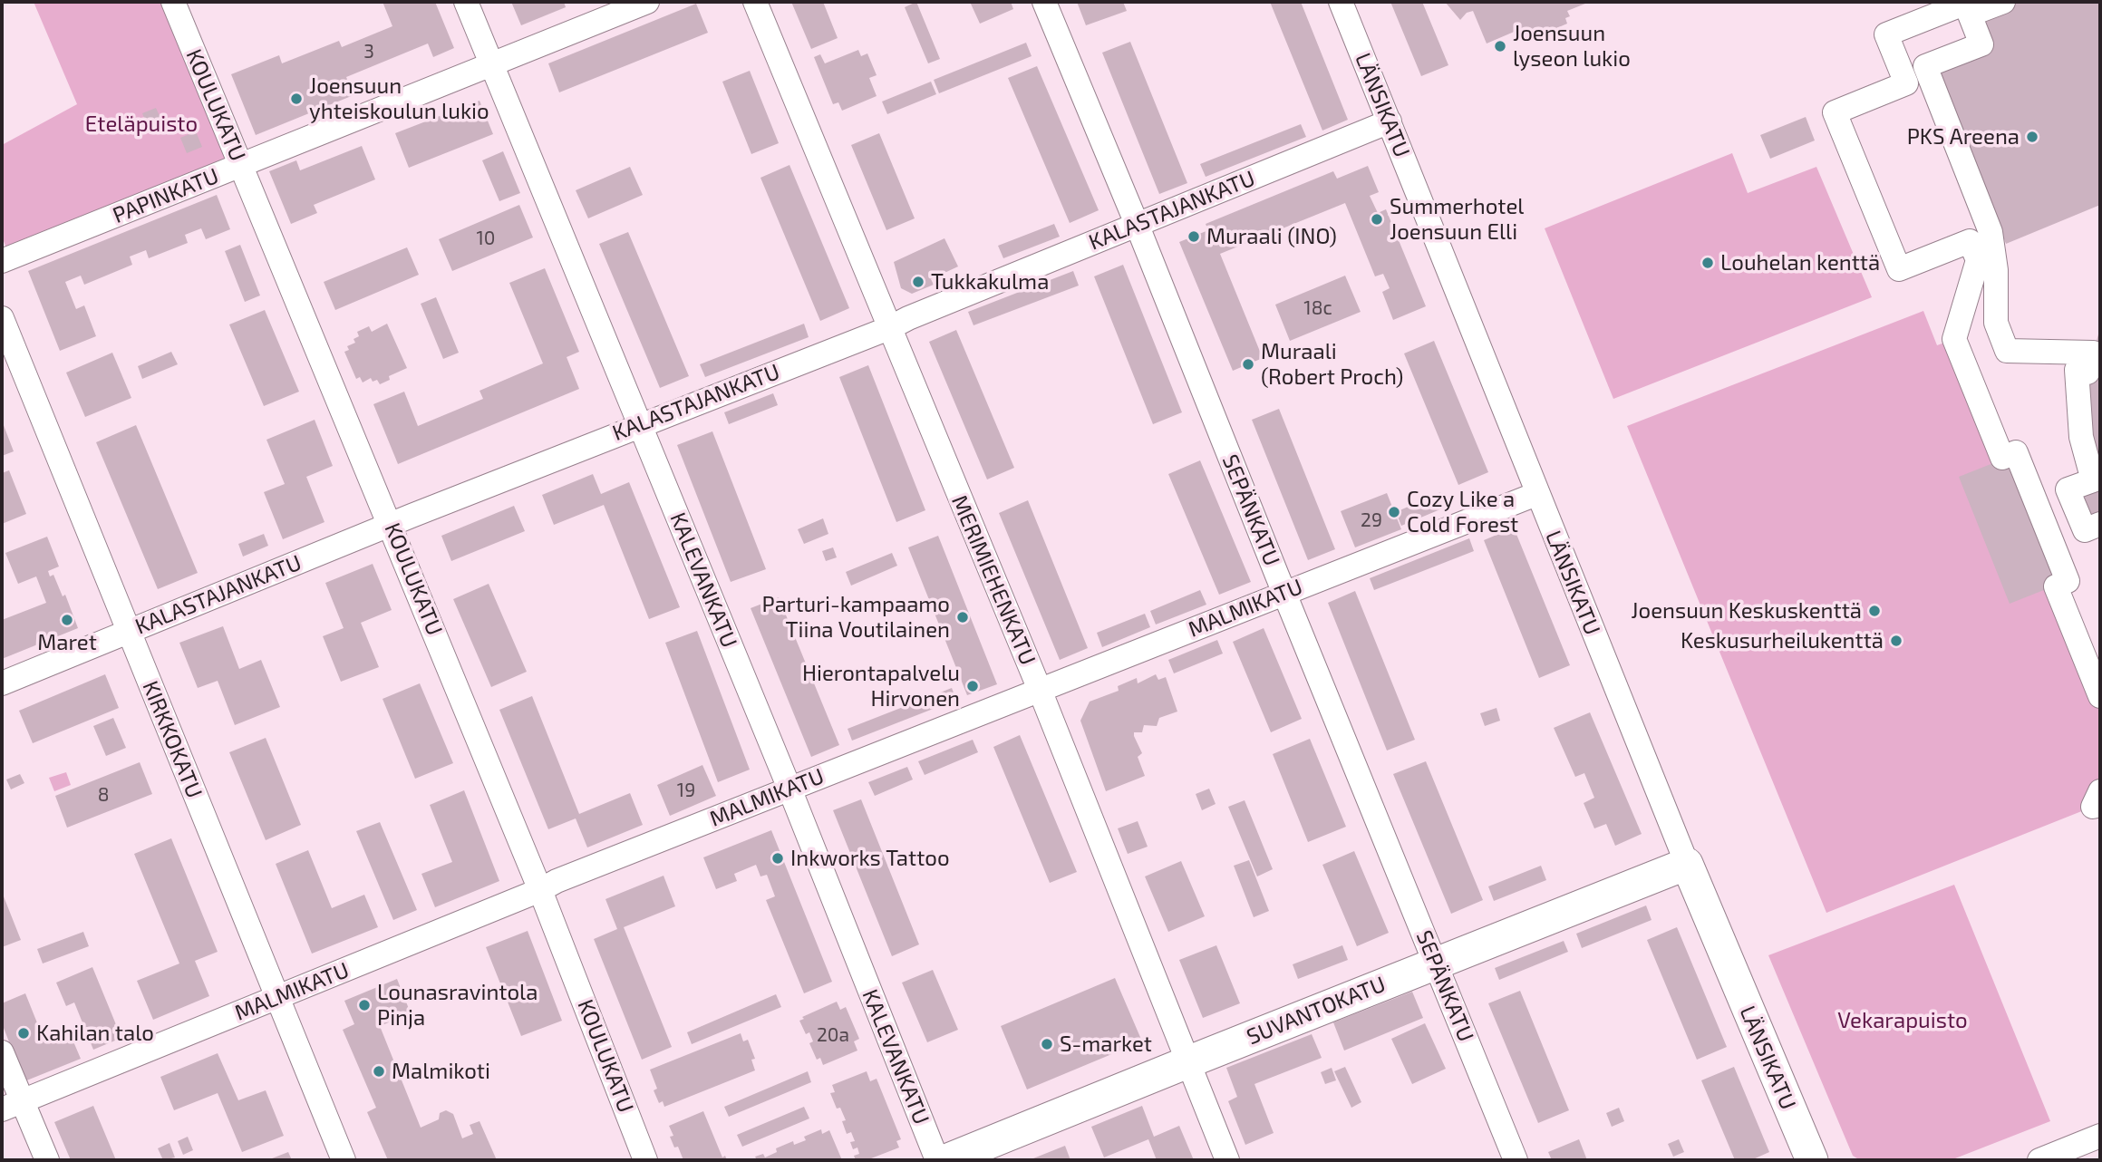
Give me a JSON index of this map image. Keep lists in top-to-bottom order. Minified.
{"streets":{"main road":["LÄNSIKATU","SUVANTOKATU"],"street":["KOULUKATU","PAPINKATU","KALASTAJANKATU","SEPÄNKATU","KALEVANKATU","MERIMIEHENKATU","MALMIKATU","KIRKKOKATU"]},"crossings":[["KOULUKATU","PAPINKATU"],["KOULUKATU","KALASTAJANKATU"],["KOULUKATU","MALMIKATU"],["LÄNSIKATU","KALASTAJANKATU"],["LÄNSIKATU","MALMIKATU"],["LÄNSIKATU","SUVANTOKATU"],["PAPINKATU","KALEVANKATU"],["KALASTAJANKATU","SEPÄNKATU"],["KALASTAJANKATU","KALEVANKATU"],["KALASTAJANKATU","MERIMIEHENKATU"],["KALASTAJANKATU","KIRKKOKATU"],["SEPÄNKATU","MALMIKATU"],["SEPÄNKATU","SUVANTOKATU"],["KALEVANKATU","MALMIKATU"],["MERIMIEHENKATU","MALMIKATU"],["MERIMIEHENKATU","SUVANTOKATU"],["MALMIKATU","KIRKKOKATU"]],"parks":["Eteläpuisto","Vekarapuisto"],"places":["Joensuun lyseon lukio","Joensuun yhteiskoulun lukio","PKS Areena","Summerhotel Joensuun Elli","Muraali (INO)","Louhelan kenttä","Tukkakulma","Muraali (Robert Proch)","Cozy Like a Cold Forest","Joensuun Keskuskenttä","Parturi-kampaamo Tiina Voutilainen","Maret","Keskusurheilukenttä","Hierontapalvelu Hirvonen","Inkworks Tattoo","Lounasravintola Pinja","Kahilan talo","S-market","Malmikoti"],"house_numbers":["3","10","18c","29","19","8","20a"]}
